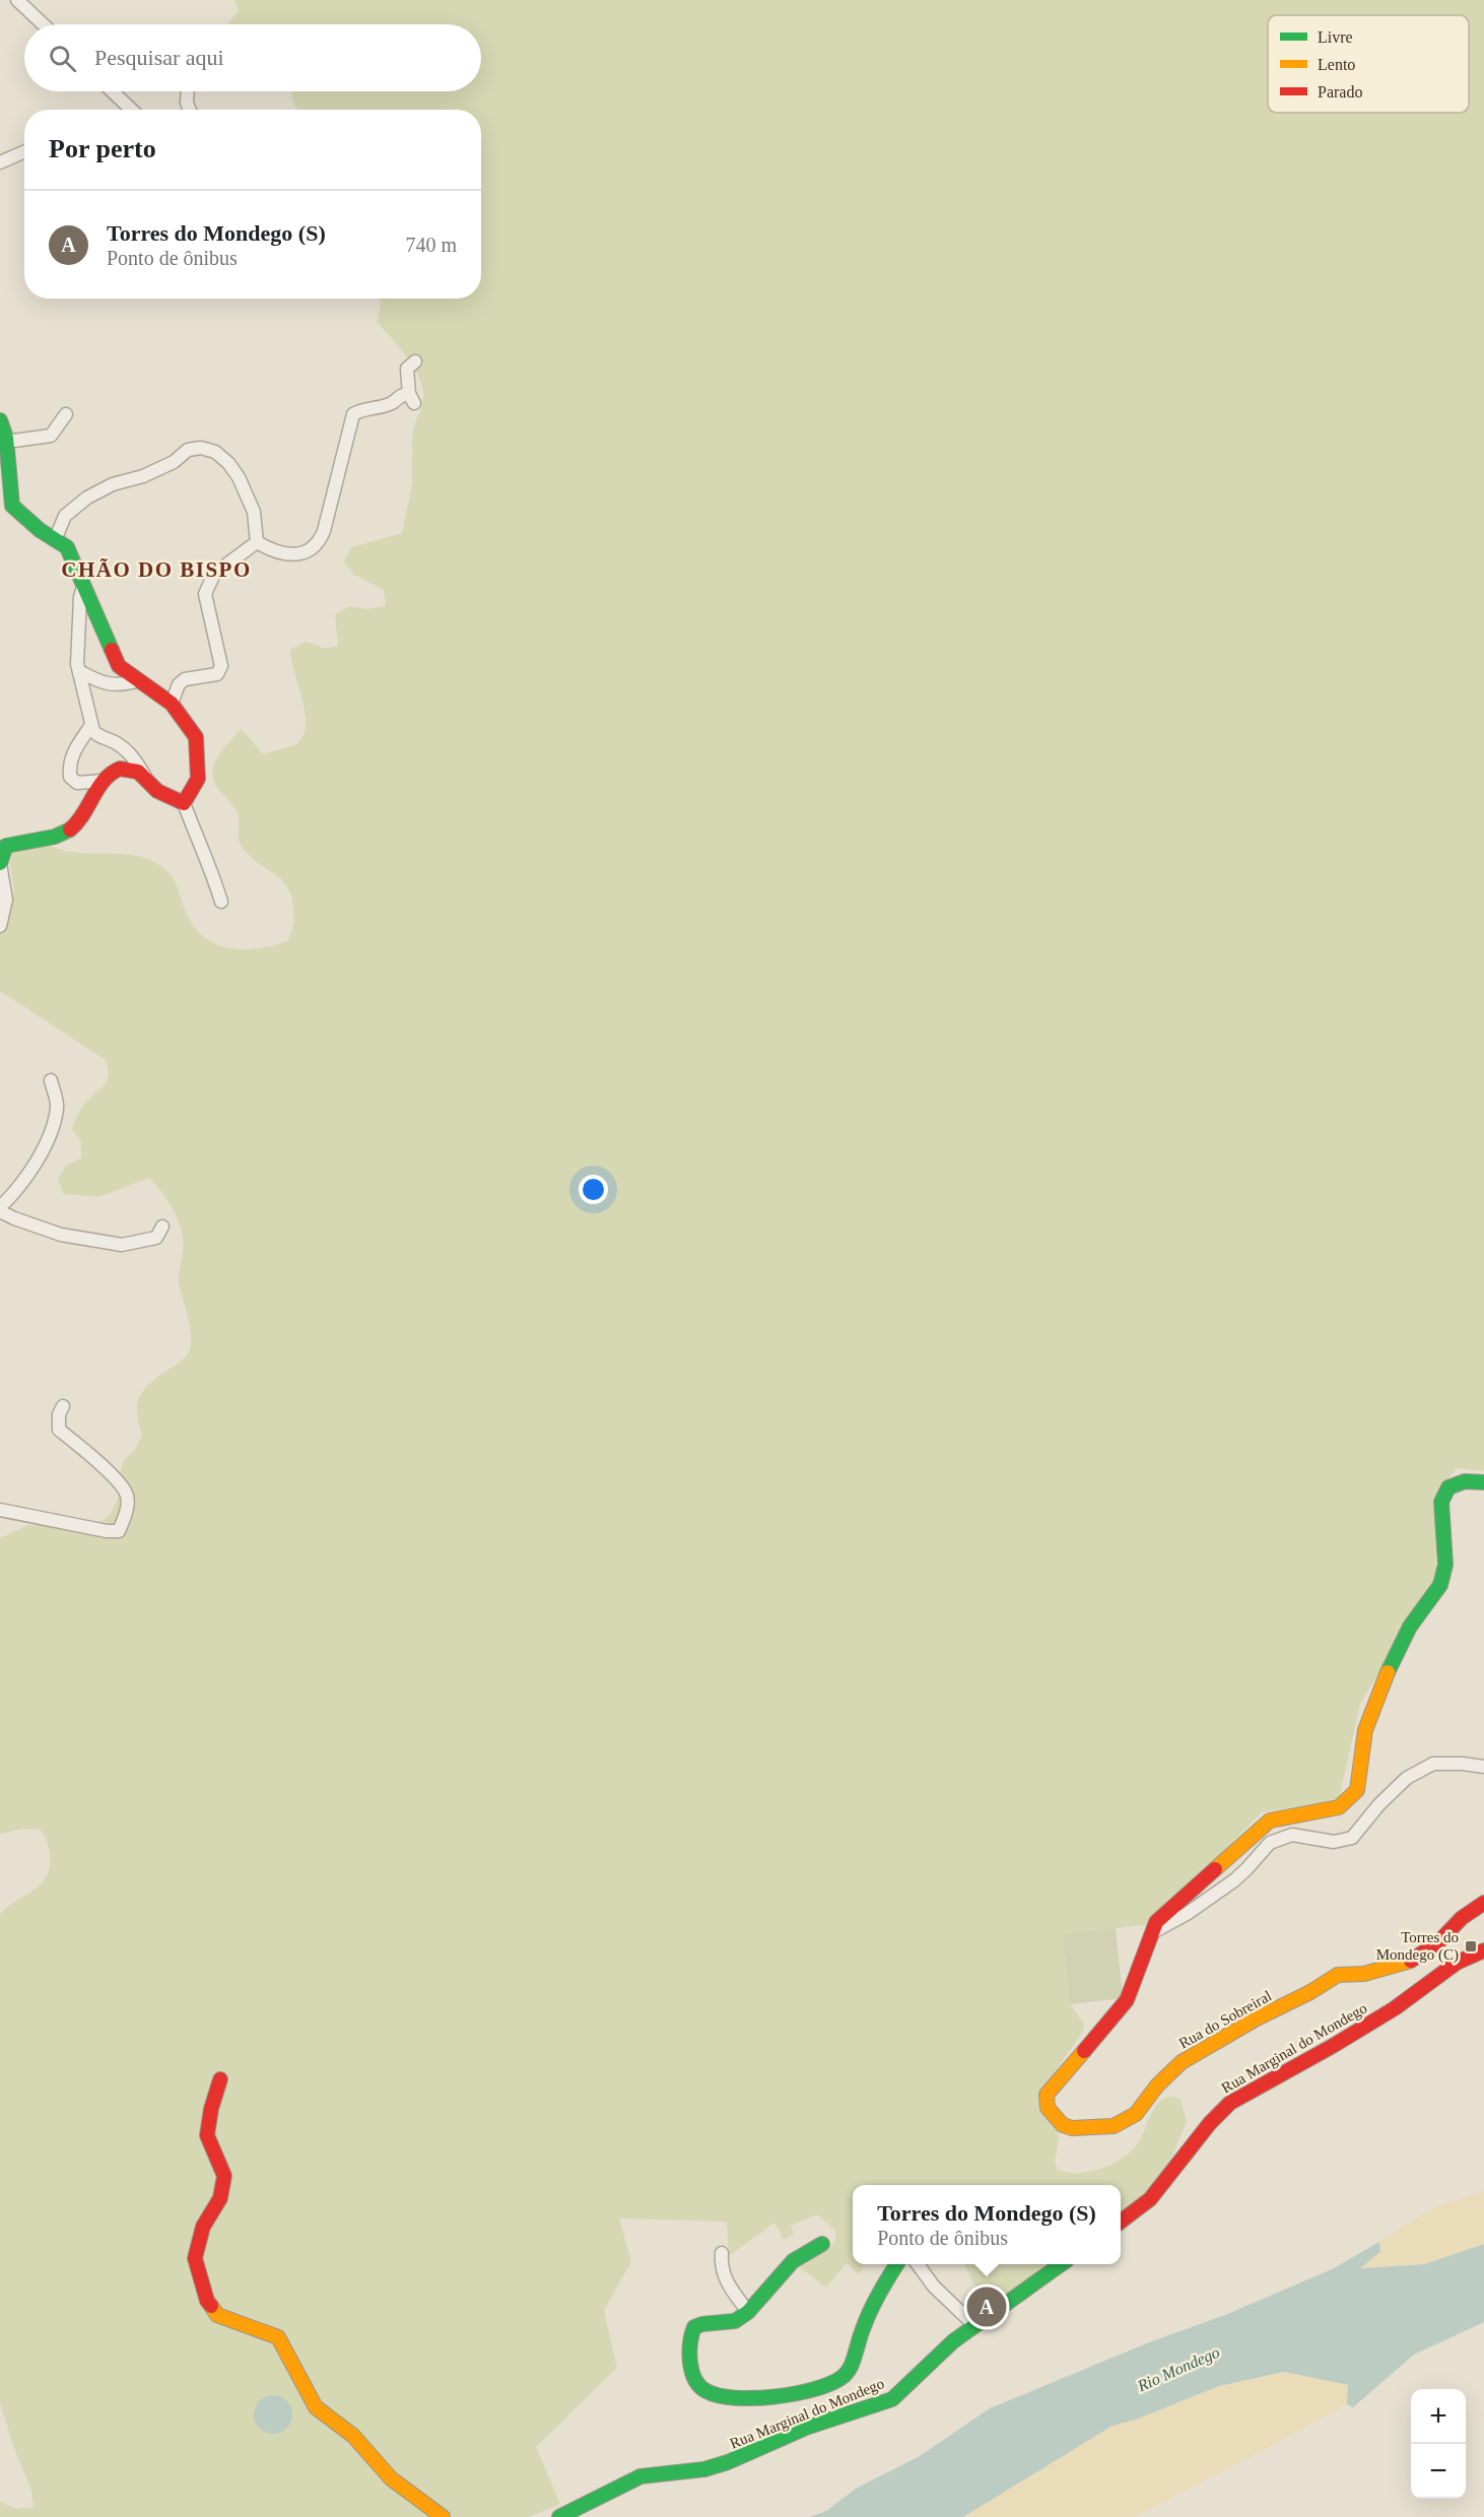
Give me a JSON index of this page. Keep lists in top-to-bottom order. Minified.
{"streets":{"street":["Rua do Sobreiral","Rua Marginal do Mondego"]},"districts":["CHÃO DO BISPO"],"water":["Rio Mondego"],"places":{"transit":["Torres do Mondego (C)"]},"legend":["Livre","Lento","Parado"],"page":{"search":"Pesquisar aqui","heading":"Por perto","list":[{"mark":"A","name":"Torres do Mondego (S)","note":"Ponto de ônibus","value":"740 m"}],"popup":["Torres do Mondego (S)","Ponto de ônibus"],"pins":"A","map_buttons":["+","−"]}}
